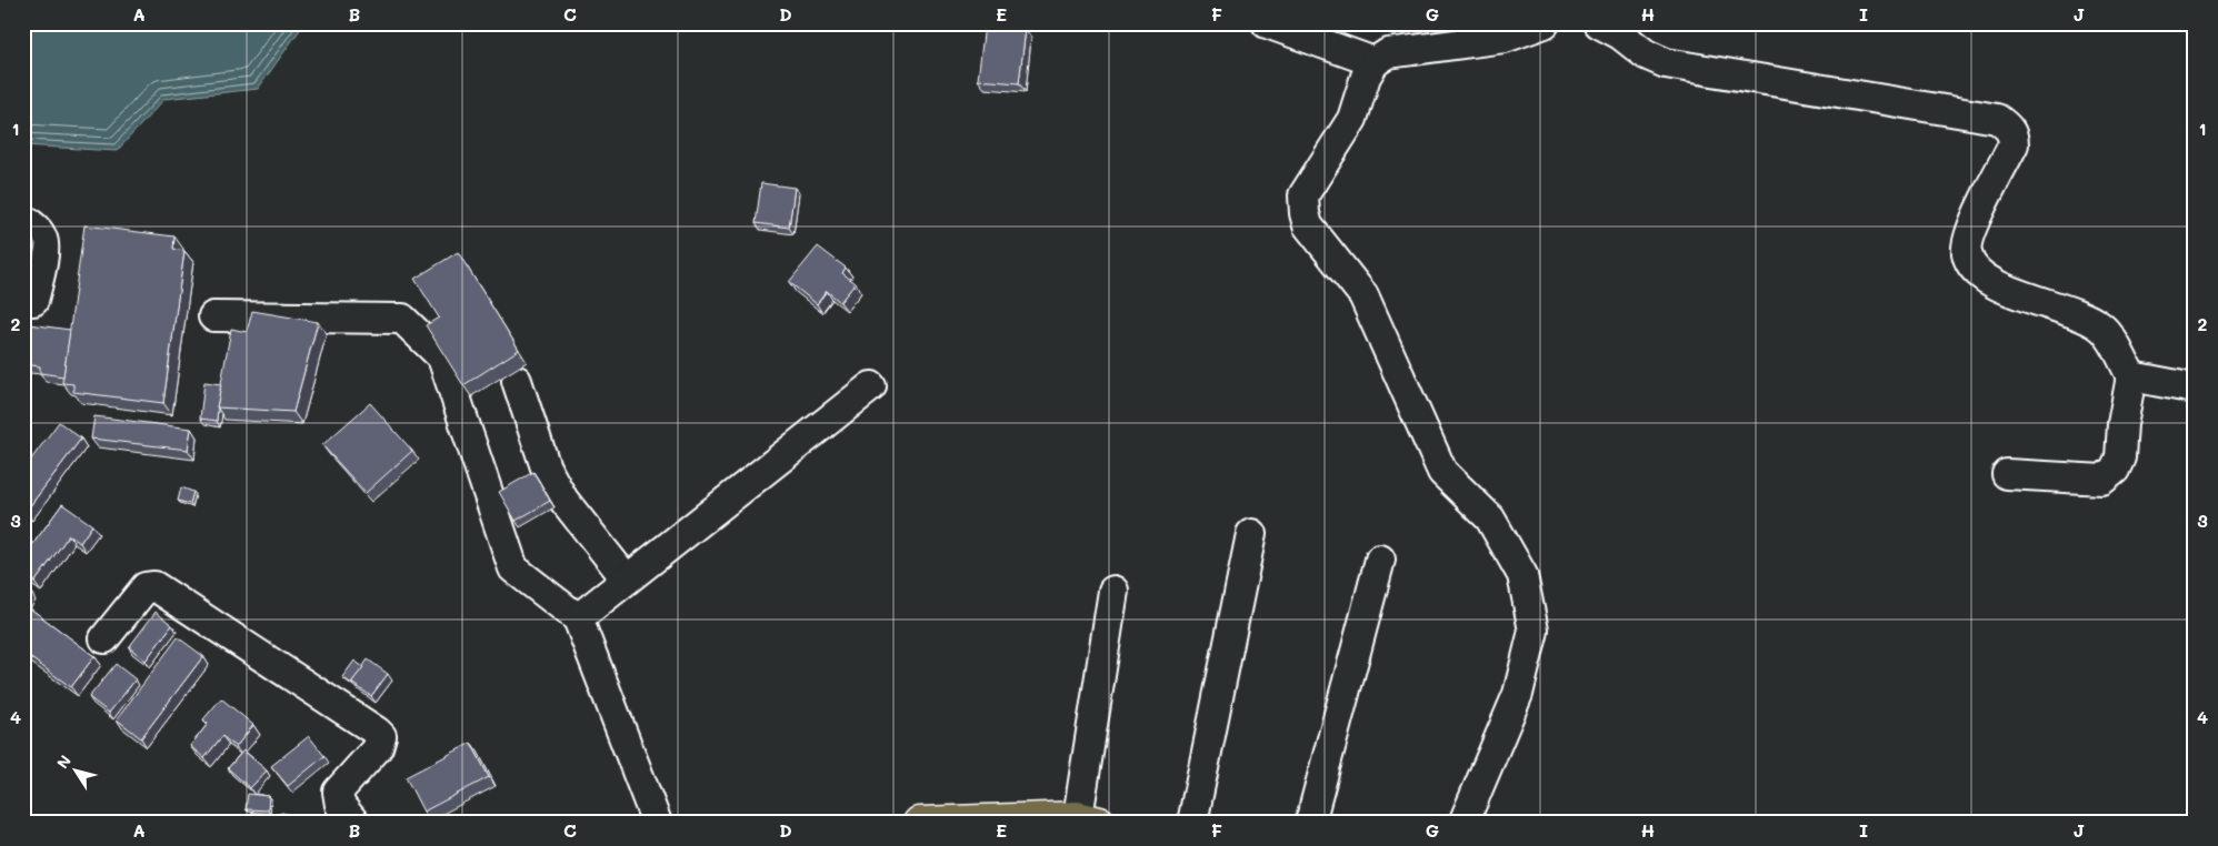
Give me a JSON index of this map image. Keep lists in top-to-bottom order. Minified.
{"north":"top left","grid":{"columns":["A","B","C","D","E","F","G","H","I","J"],"rows":["1","2","3","4"]}}
